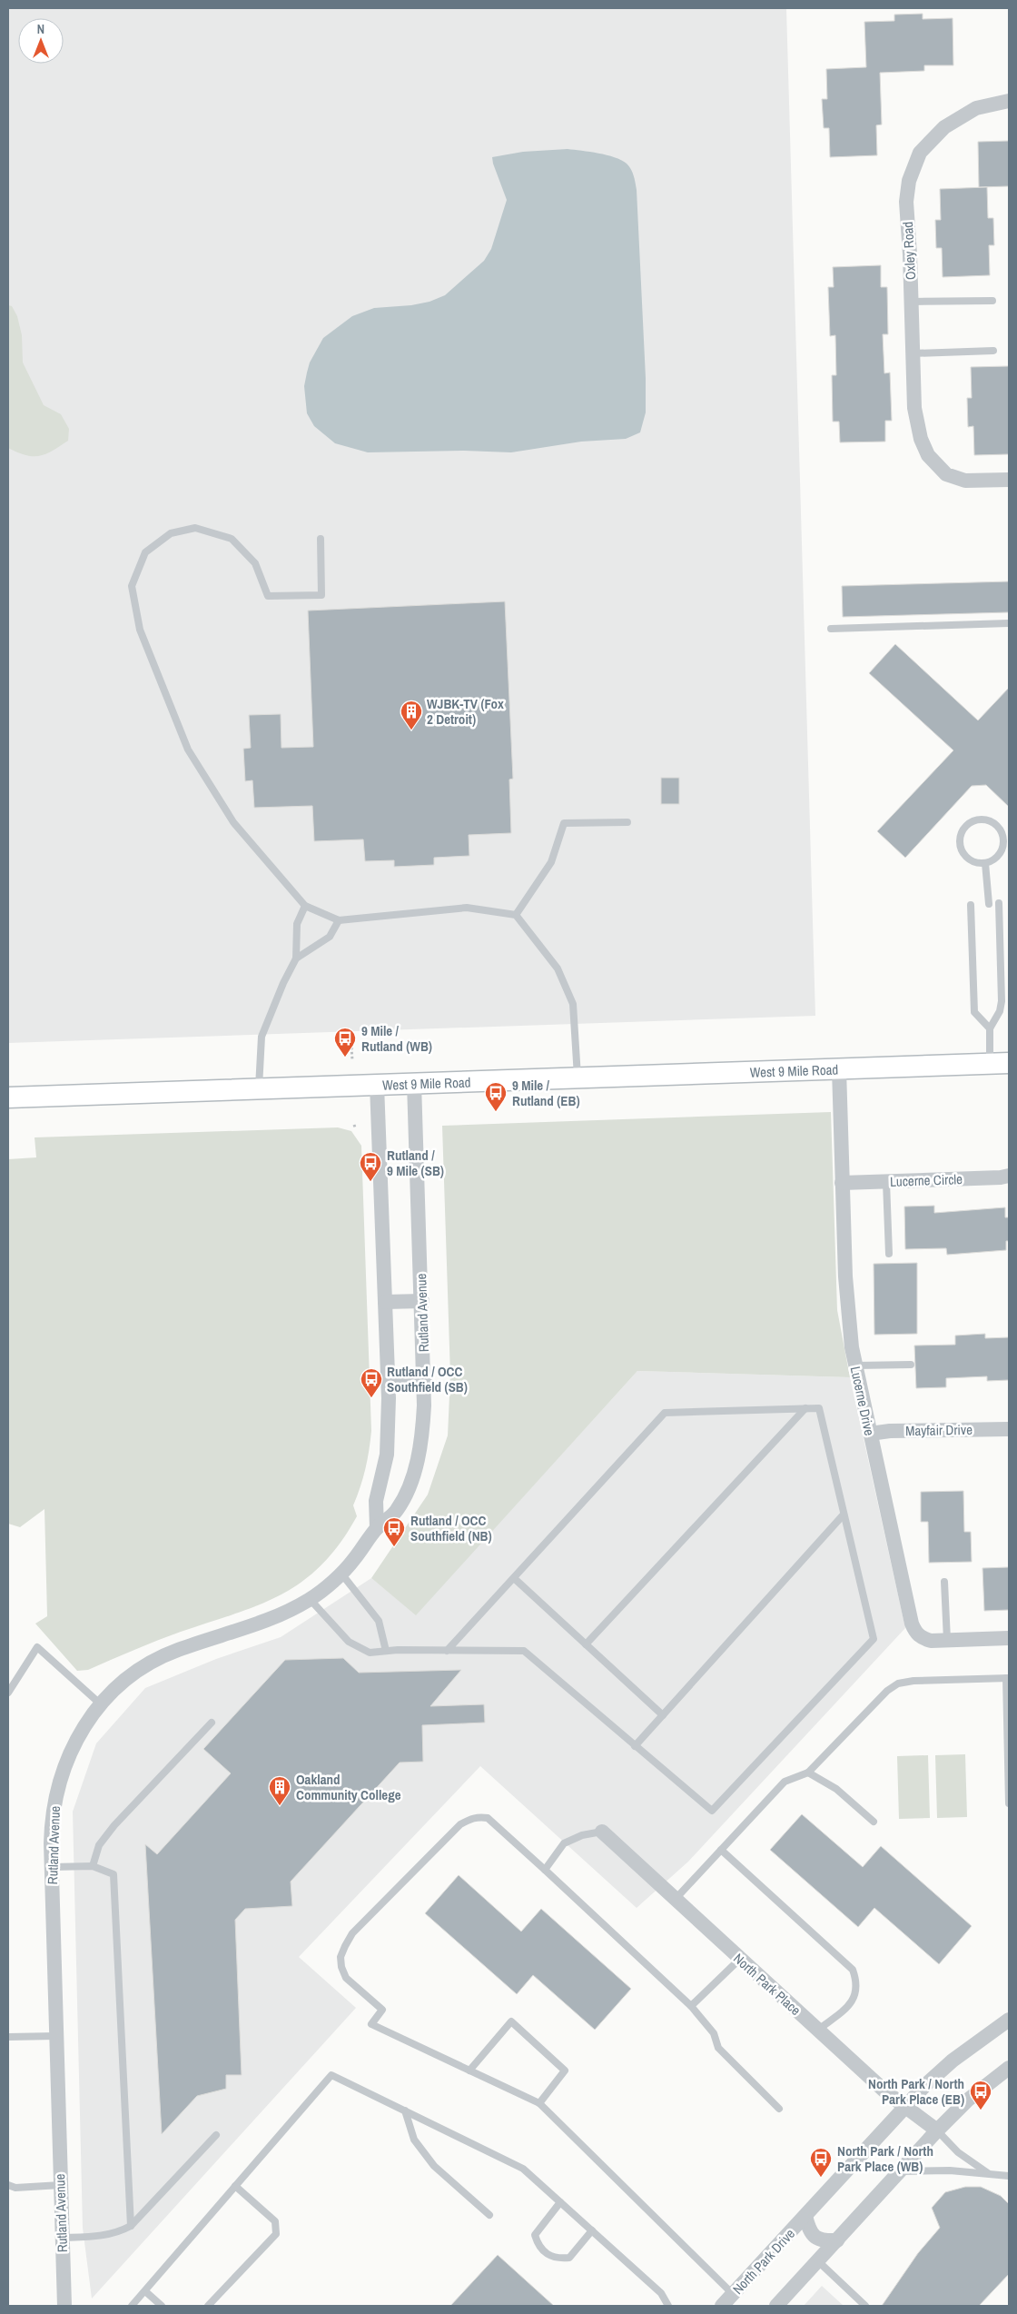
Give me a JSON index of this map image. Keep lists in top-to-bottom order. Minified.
{"streets":{"main road":["West 9 Mile Road"],"street":["Oxley Road","Lucerne Circle","Rutland Avenue","Lucerne Drive","Mayfair Drive","North Park Place","North Park Drive"]},"crossings":[["West 9 Mile Road","Rutland Avenue"],["West 9 Mile Road","Lucerne Drive"],["Lucerne Circle","Lucerne Drive"],["Lucerne Drive","Mayfair Drive"],["North Park Place","North Park Drive"]],"places":{"building":["WJBK-TV (Fox 2 Detroit)","Oakland Community College"],"bus stop":["9 Mile / Rutland (WB)","9 Mile / Rutland (EB)","Rutland / 9 Mile (SB)","Rutland / OCC Southfield (SB)","Rutland / OCC Southfield (NB)","North Park / North Park Place (EB)","North Park / North Park Place (WB)"]},"north":"top"}
